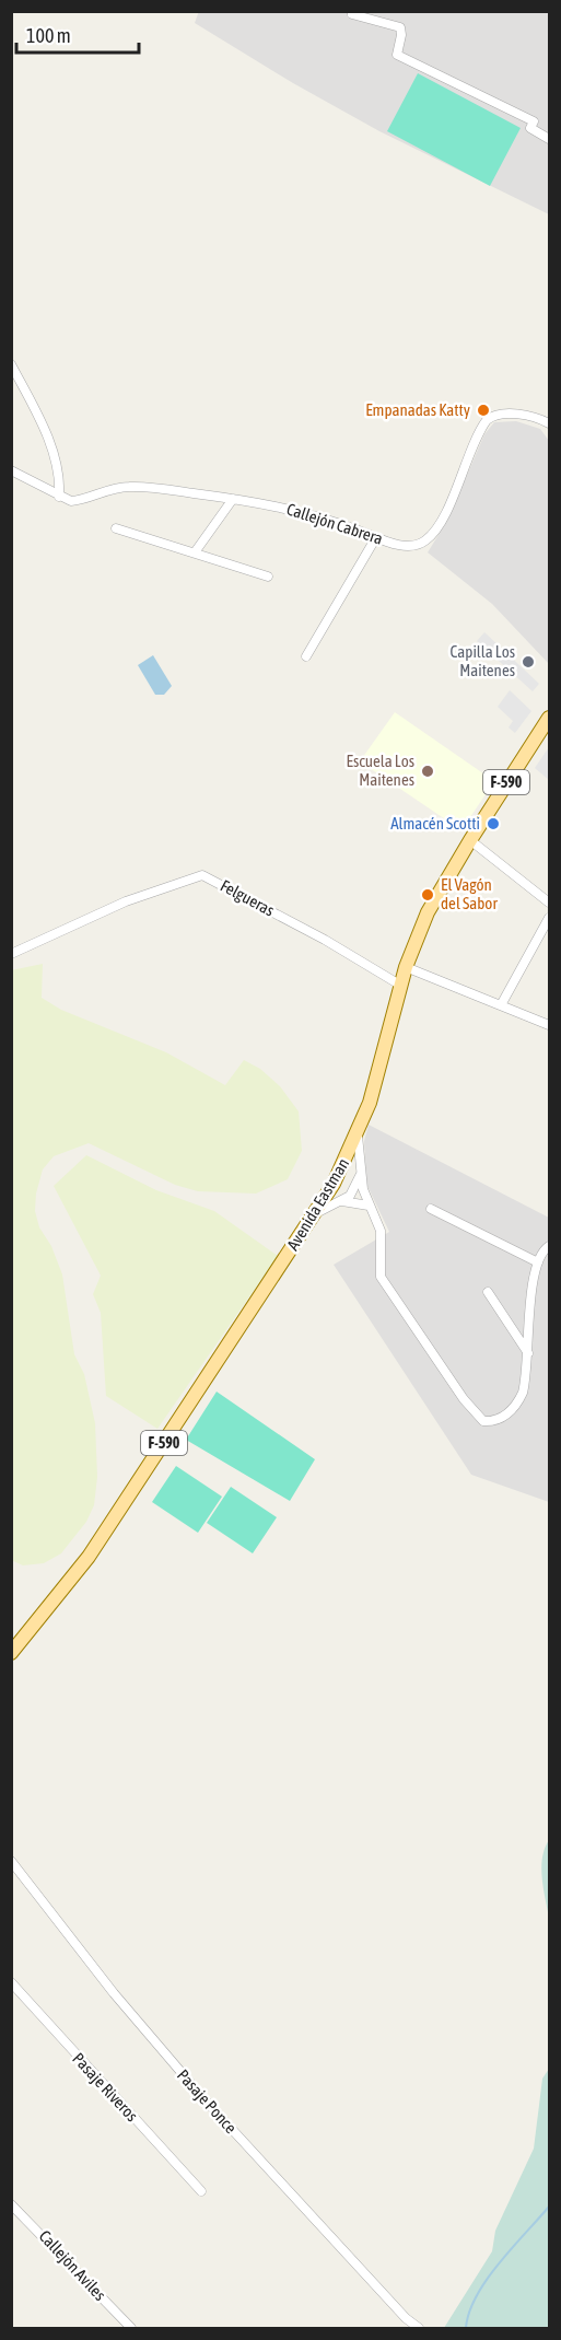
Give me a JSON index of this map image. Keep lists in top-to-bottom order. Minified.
{"streets":{"main road":["F-590","Avenida Eastman"],"street":["Callejón Cabrera","Felgueras","Pasaje Riveros","Pasaje Ponce","Callejón Aviles"]},"crossings":[["Felgueras","Avenida Eastman"]],"places":["Empanadas Katty","Capilla Los Maitenes","Escuela Los Maitenes","Almacén Scotti","El Vagón del Sabor"],"scale_bar":"100 m"}
